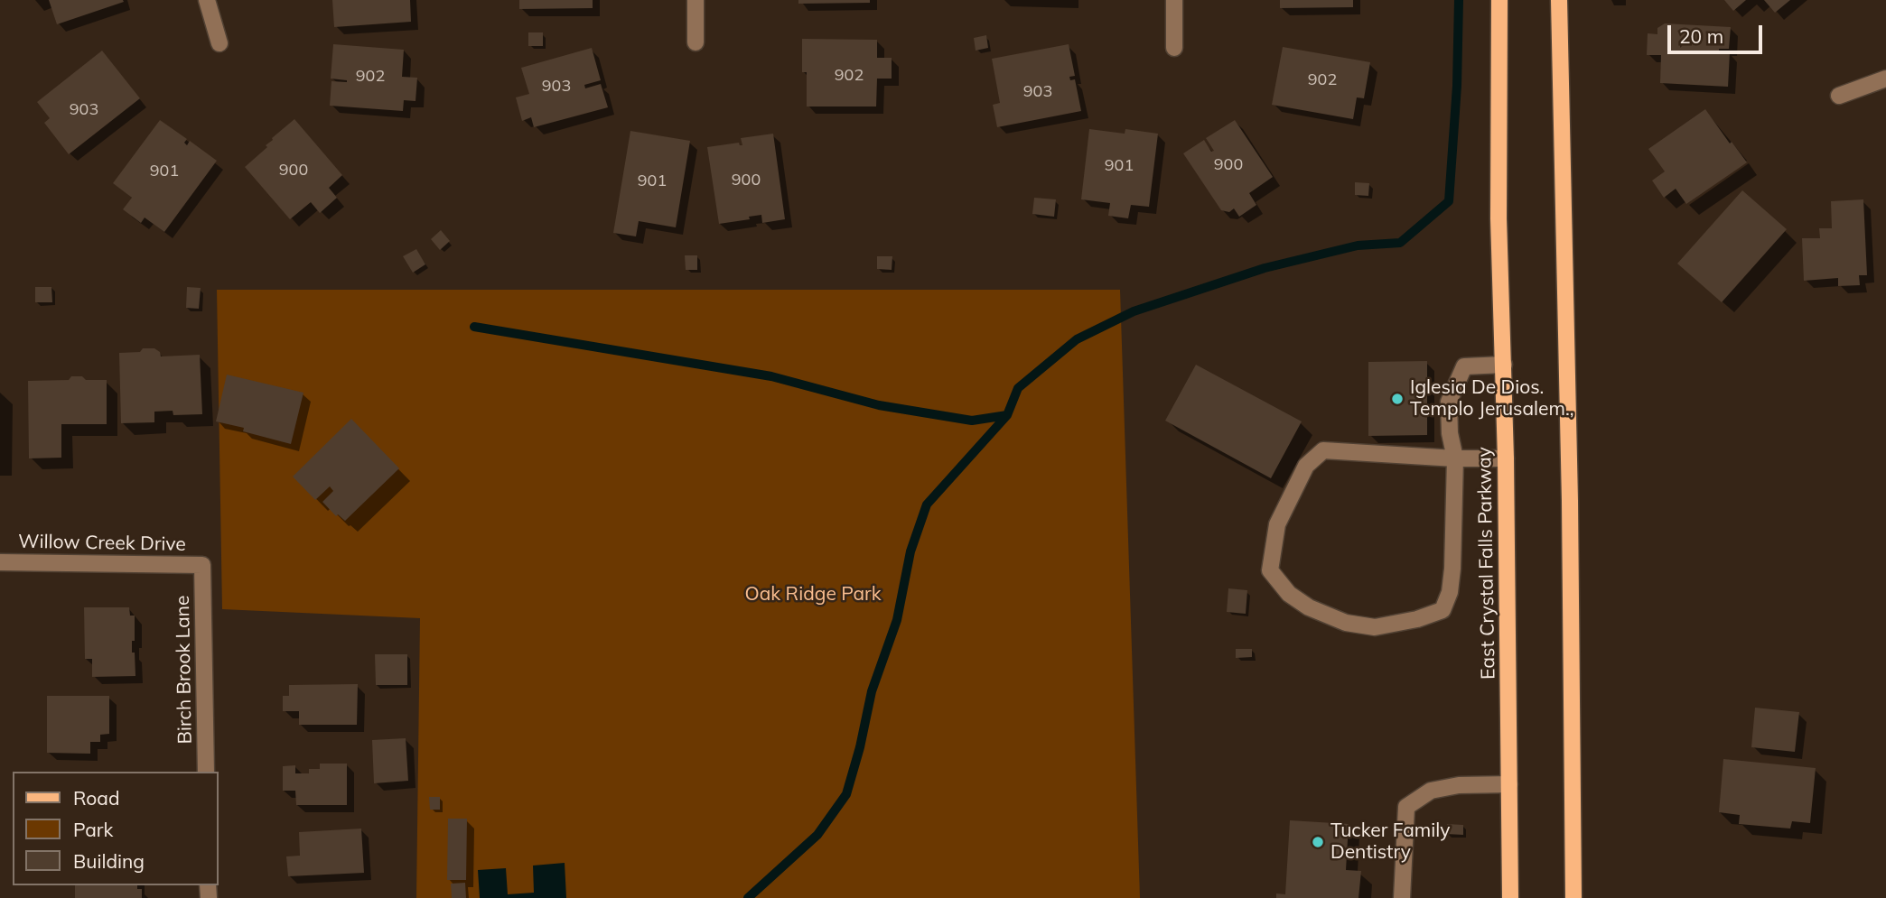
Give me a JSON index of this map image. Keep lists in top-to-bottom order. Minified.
{"streets":{"main road":["East Crystal Falls Parkway"],"street":["Willow Creek Drive","Birch Brook Lane"]},"crossings":[["Willow Creek Drive","Birch Brook Lane"]],"parks":["Oak Ridge Park"],"places":["Iglesia De Dios. Templo Jerusalem.,","Tucker Family Dentistry"],"house_numbers":["902","902","902","903","903","903","900","901","900","901","900","901"],"legend":["Road","Park","Building"],"scale_bar":"20 m"}
